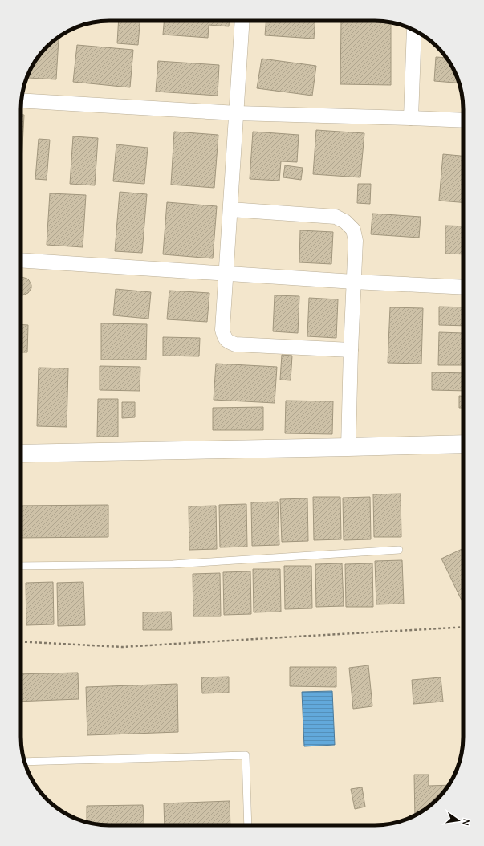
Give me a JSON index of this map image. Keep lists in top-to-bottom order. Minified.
{"north":"right"}
